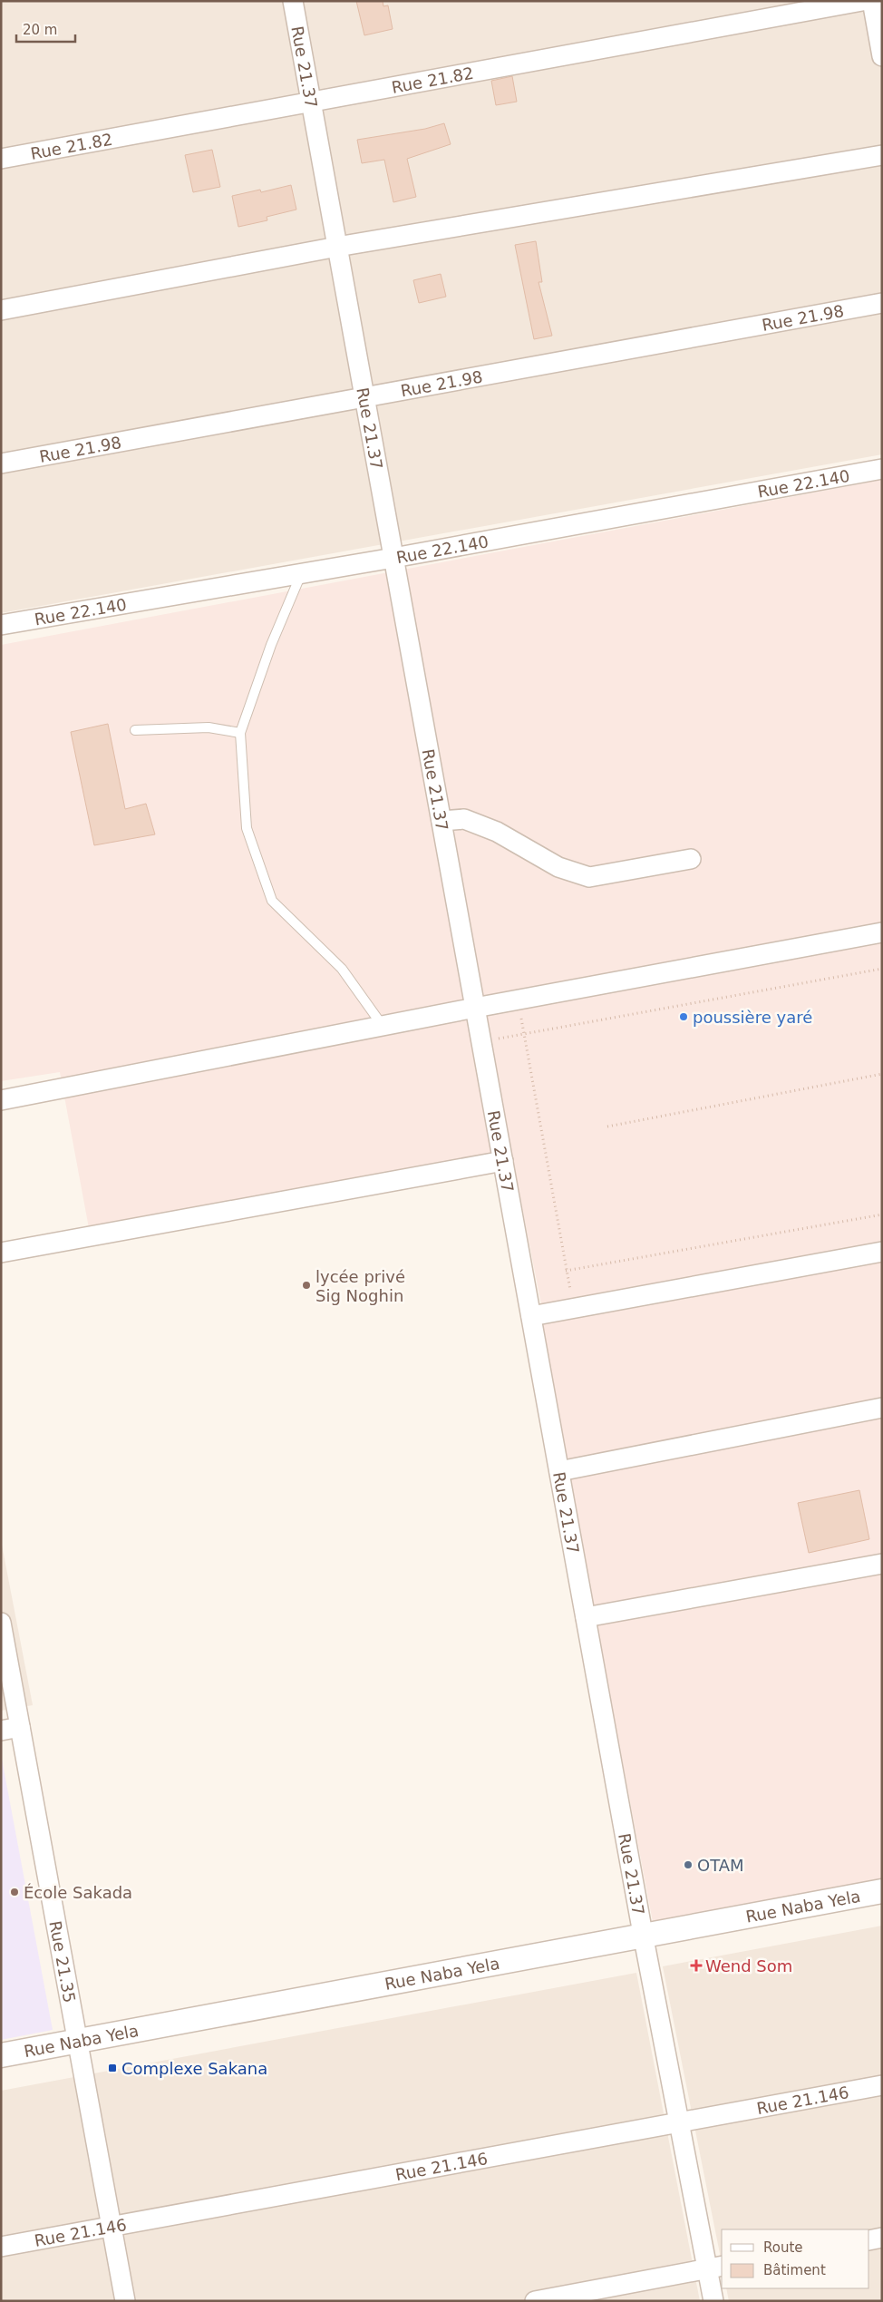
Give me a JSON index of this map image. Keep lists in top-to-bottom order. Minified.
{"streets":{"street":["Rue 21.37","Rue 21.82","Rue 21.98","Rue 22.140","Rue Naba Yela","Rue 21.35","Rue 21.146"]},"crossings":[["Rue 21.37","Rue 21.82"],["Rue 21.37","Rue 21.98"],["Rue 21.37","Rue 22.140"],["Rue 21.37","Rue Naba Yela"],["Rue 21.37","Rue 21.146"],["Rue Naba Yela","Rue 21.35"],["Rue 21.35","Rue 21.146"]],"places":{"other":["poussière yaré","lycée privé Sig Noghin","OTAM","École Sakada"],"health":["Wend Som"],"transit":["Complexe Sakana"]},"legend":["Route","Bâtiment"],"scale_bar":"20 m"}
